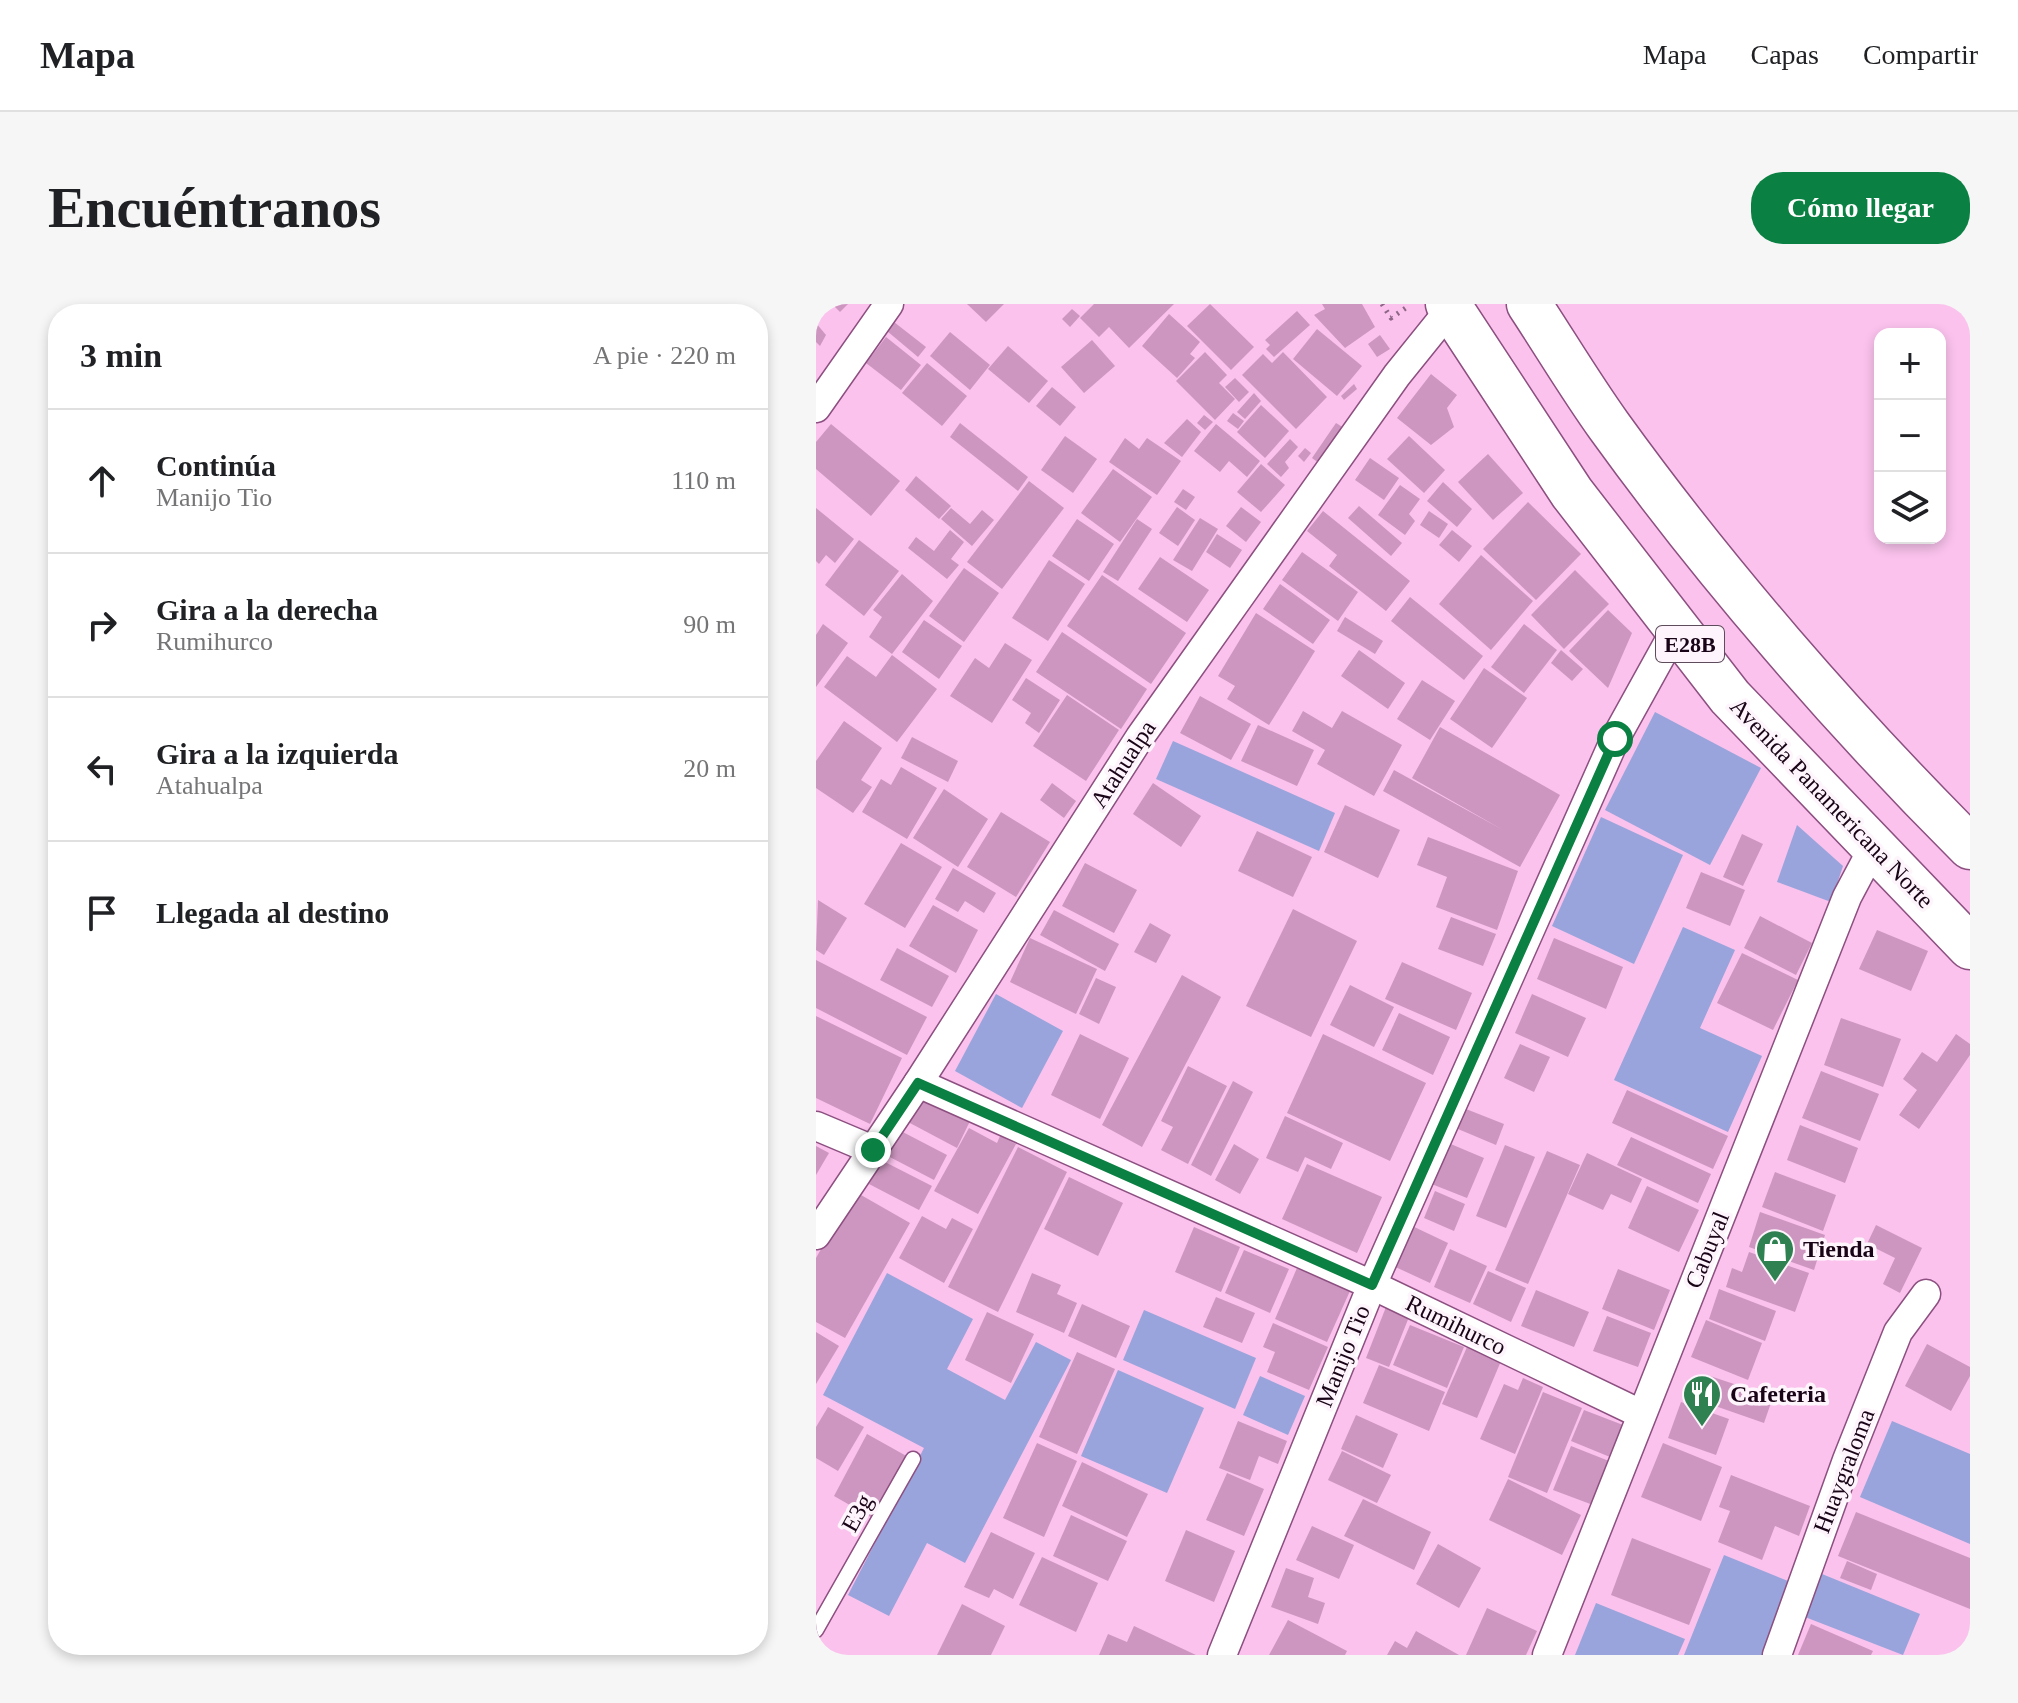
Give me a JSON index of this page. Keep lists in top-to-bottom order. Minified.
{"streets":{"highway":["E28B","Avenida Panamericana Norte"],"street":["Atahualpa","Cabuyal","Rumihurco","Manijo Tio","Huaygraloma"],"lane":["E3g"]},"crossings":[["Atahualpa","Avenida Panamericana Norte"],["Atahualpa","Rumihurco"],["Avenida Panamericana Norte","Cabuyal"],["Avenida Panamericana Norte","Manijo Tio"],["Cabuyal","Rumihurco"],["Rumihurco","Manijo Tio"]],"places":{"shop":["Tienda"],"restaurant":["Cafeteria"]},"page":{"header":"Mapa","nav":["Mapa","Capas","Compartir"],"buttons":"Cómo llegar","title":"Encuéntranos","heading":["3 min","A pie · 220 m"],"map_buttons":["+","−"],"list":[["Continúa","Manijo Tio","110 m"],["Gira a la derecha","Rumihurco","90 m"],["Gira a la izquierda","Atahualpa","20 m"],"Llegada al destino"]}}
